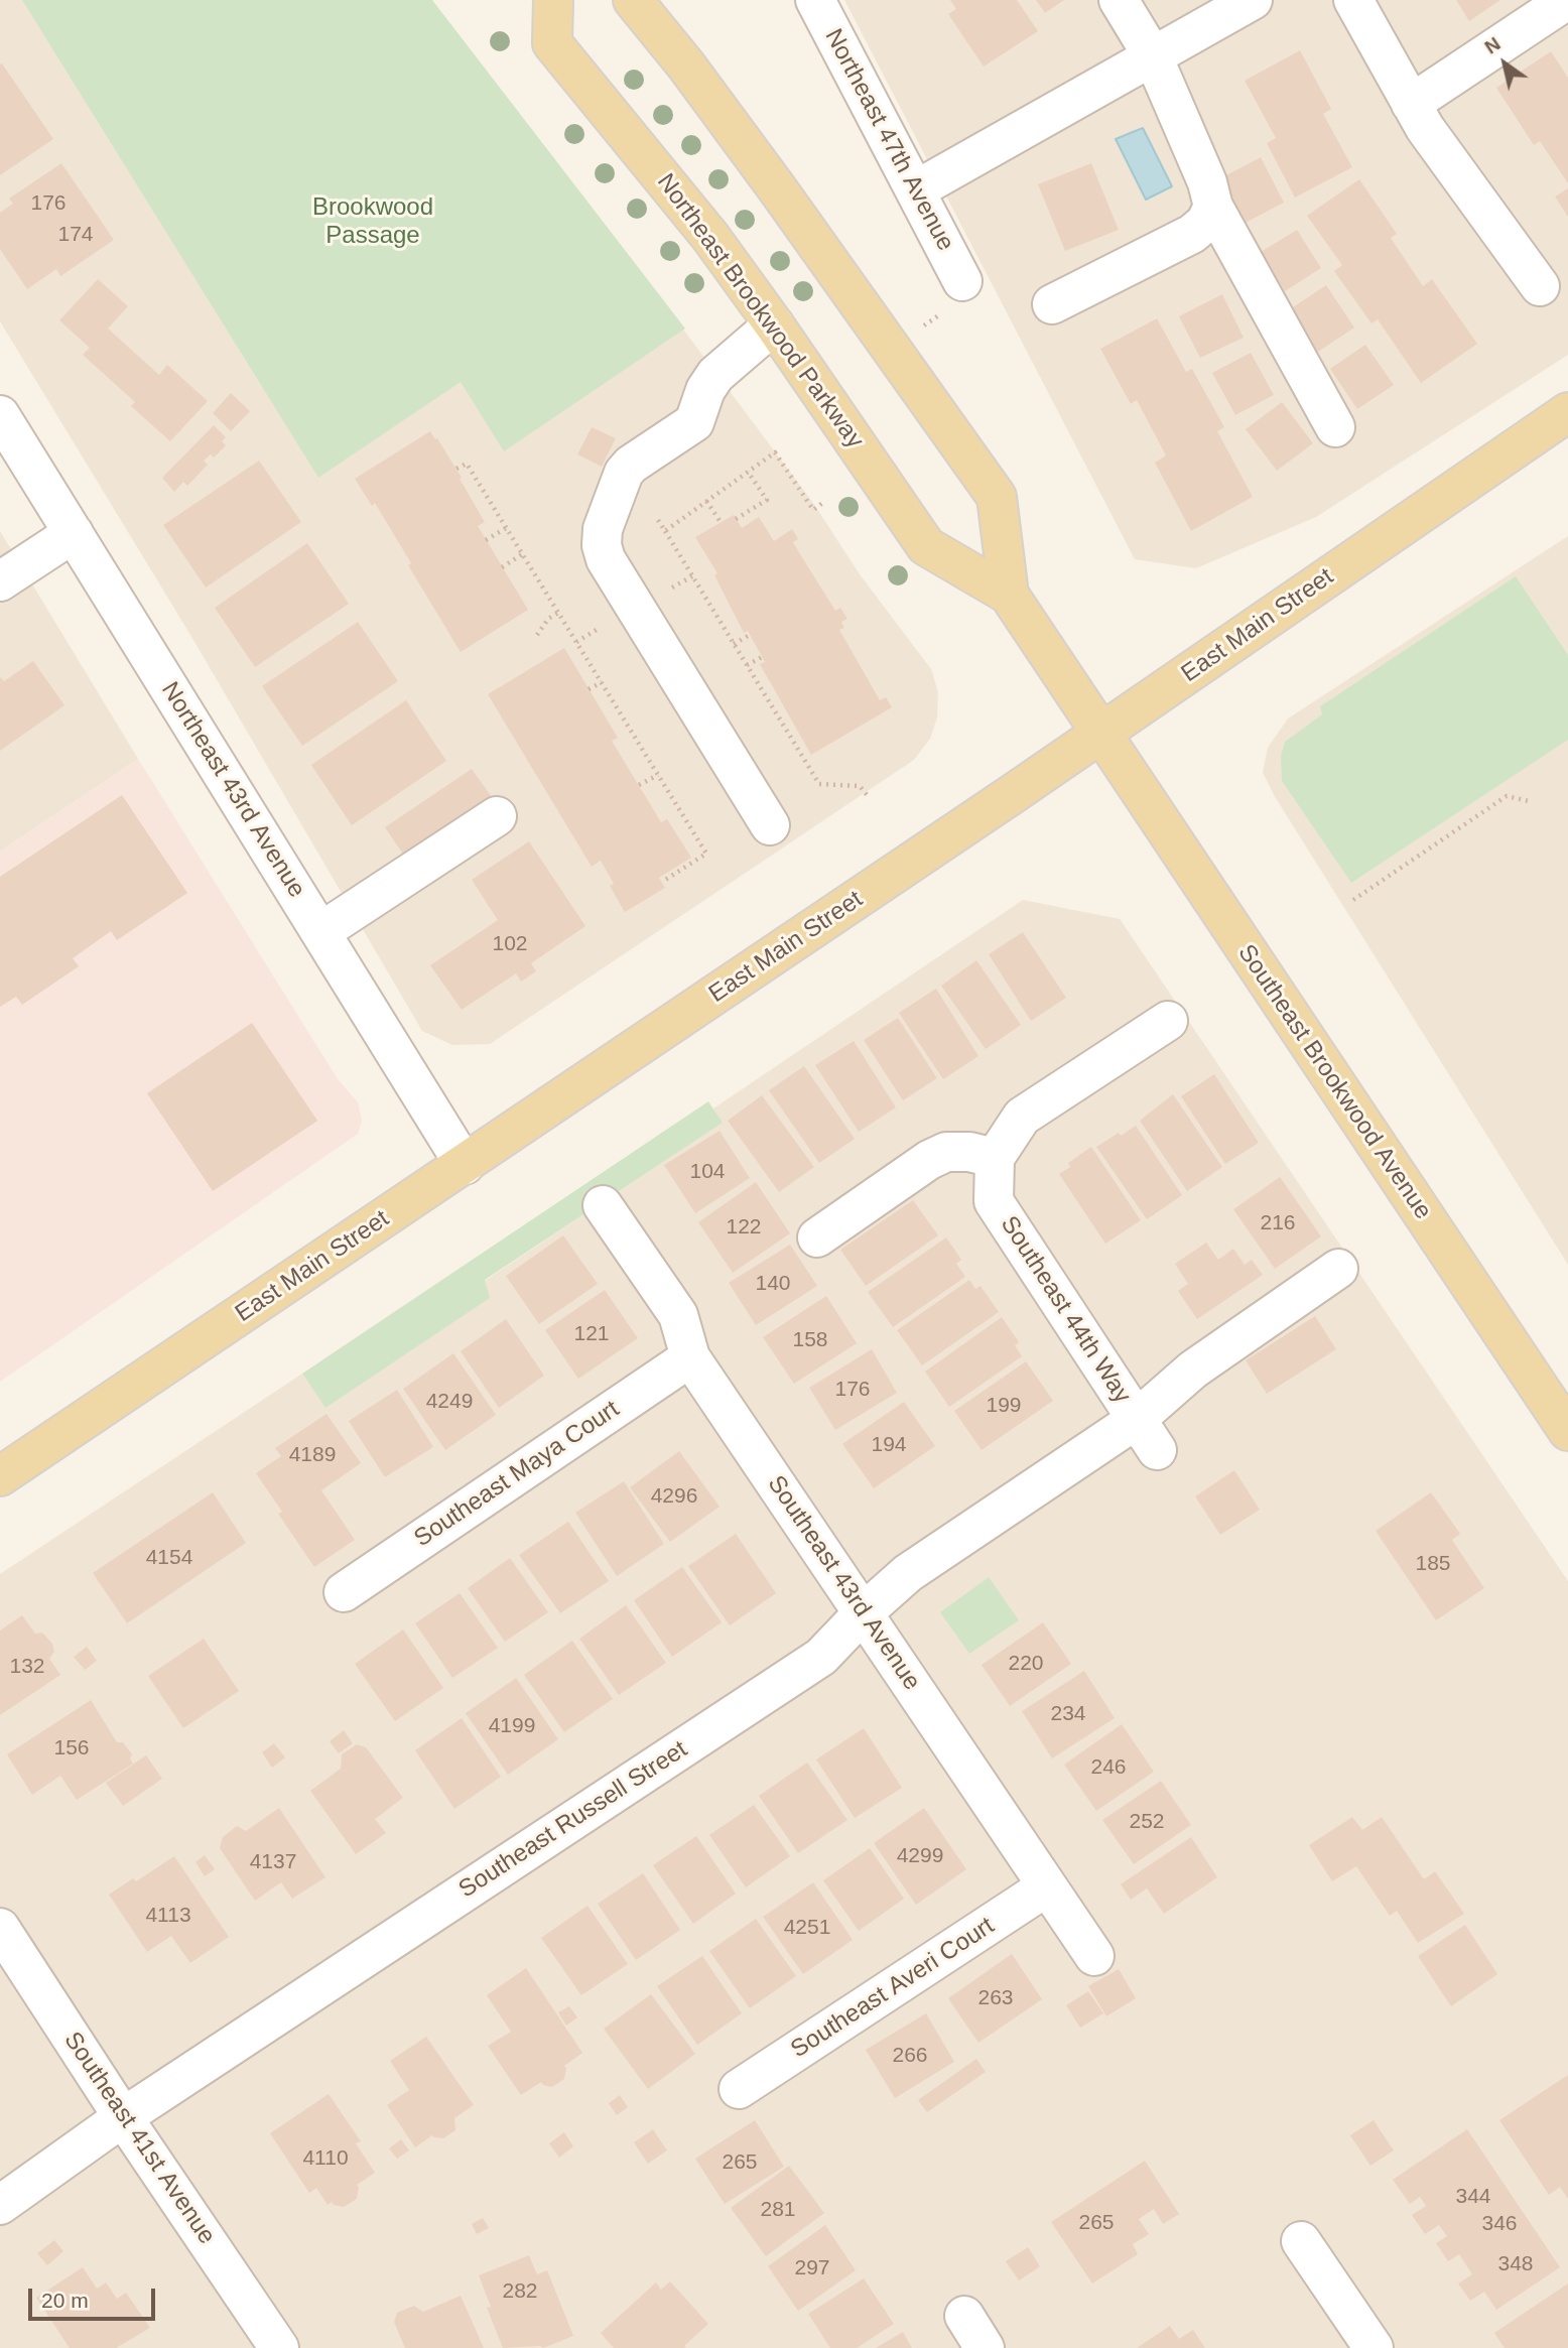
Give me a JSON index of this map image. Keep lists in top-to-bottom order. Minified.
{"streets":{"main road":["Northeast Brookwood Parkway","East Main Street","Southeast Brookwood Avenue"],"street":["Northeast 47th Avenue","Northeast 43rd Avenue","Southeast 44th Way","Southeast Maya Court","Southeast 43rd Avenue","Southeast Russell Street","Southeast Averi Court","Southeast 41st Avenue"]},"crossings":[["Northeast Brookwood Parkway","East Main Street"],["Northeast Brookwood Parkway","Southeast Brookwood Avenue"],["East Main Street","Northeast 43rd Avenue"],["East Main Street","Southeast Brookwood Avenue"],["Southeast 44th Way","Southeast Russell Street"],["Southeast Maya Court","Southeast 43rd Avenue"],["Southeast 43rd Avenue","Southeast Russell Street"],["Southeast 43rd Avenue","Southeast Averi Court"],["Southeast Russell Street","Southeast 41st Avenue"]],"parks":["Brookwood Passage"],"house_numbers":["176","174","102","104","216","122","140","121","158","176","4249","199","194","4189","4296","4154","185","220","132","234","4199","156","246","252","4299","4137","4113","4251","263","266","4110","265","344","281","265","346","348","297","282"],"scale_bar":"20 m","north":"top left"}
